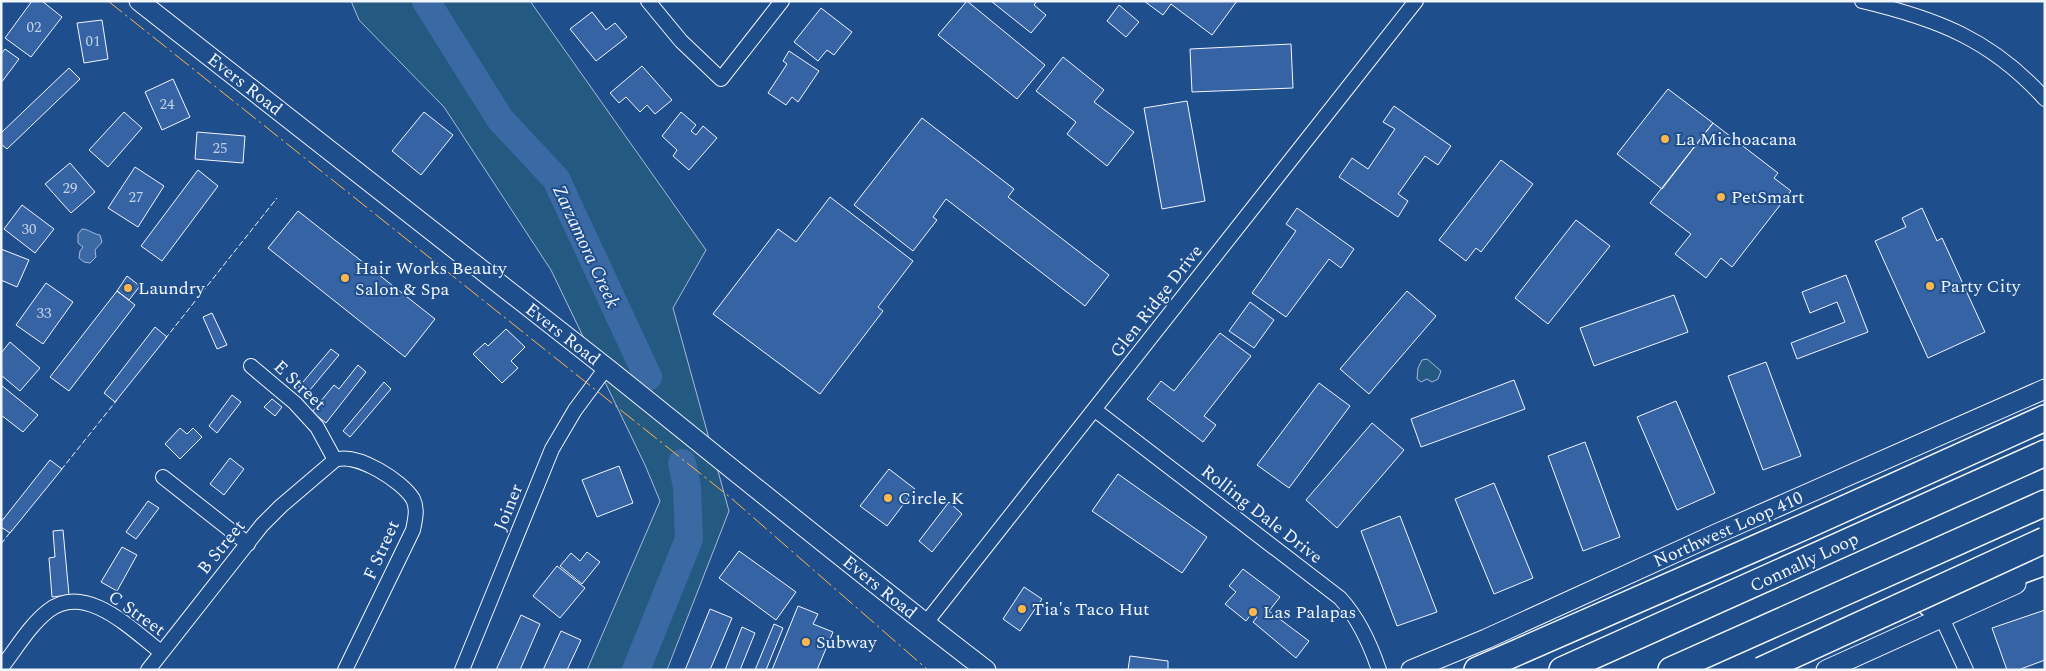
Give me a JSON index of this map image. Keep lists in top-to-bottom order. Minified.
{"streets":{"highway":["Connally Loop"],"main road":["Evers Road","Northwest Loop 410"],"street":["Glen Ridge Drive","E Street","Joiner","Rolling Dale Drive","B Street","F Street","C Street"]},"crossings":[["Evers Road","Glen Ridge Drive"],["Evers Road","Joiner"],["Glen Ridge Drive","Rolling Dale Drive"],["E Street","B Street"],["E Street","F Street"],["B Street","F Street"],["B Street","C Street"]],"water":["Zarzamora Creek"],"places":["La Michoacana","PetSmart","Hair Works Beauty Salon & Spa","Party City","Laundry","Circle K","Tia's Taco Hut","Las Palapas","Subway"],"house_numbers":["02","01","24","25","29","27","30","33"]}
